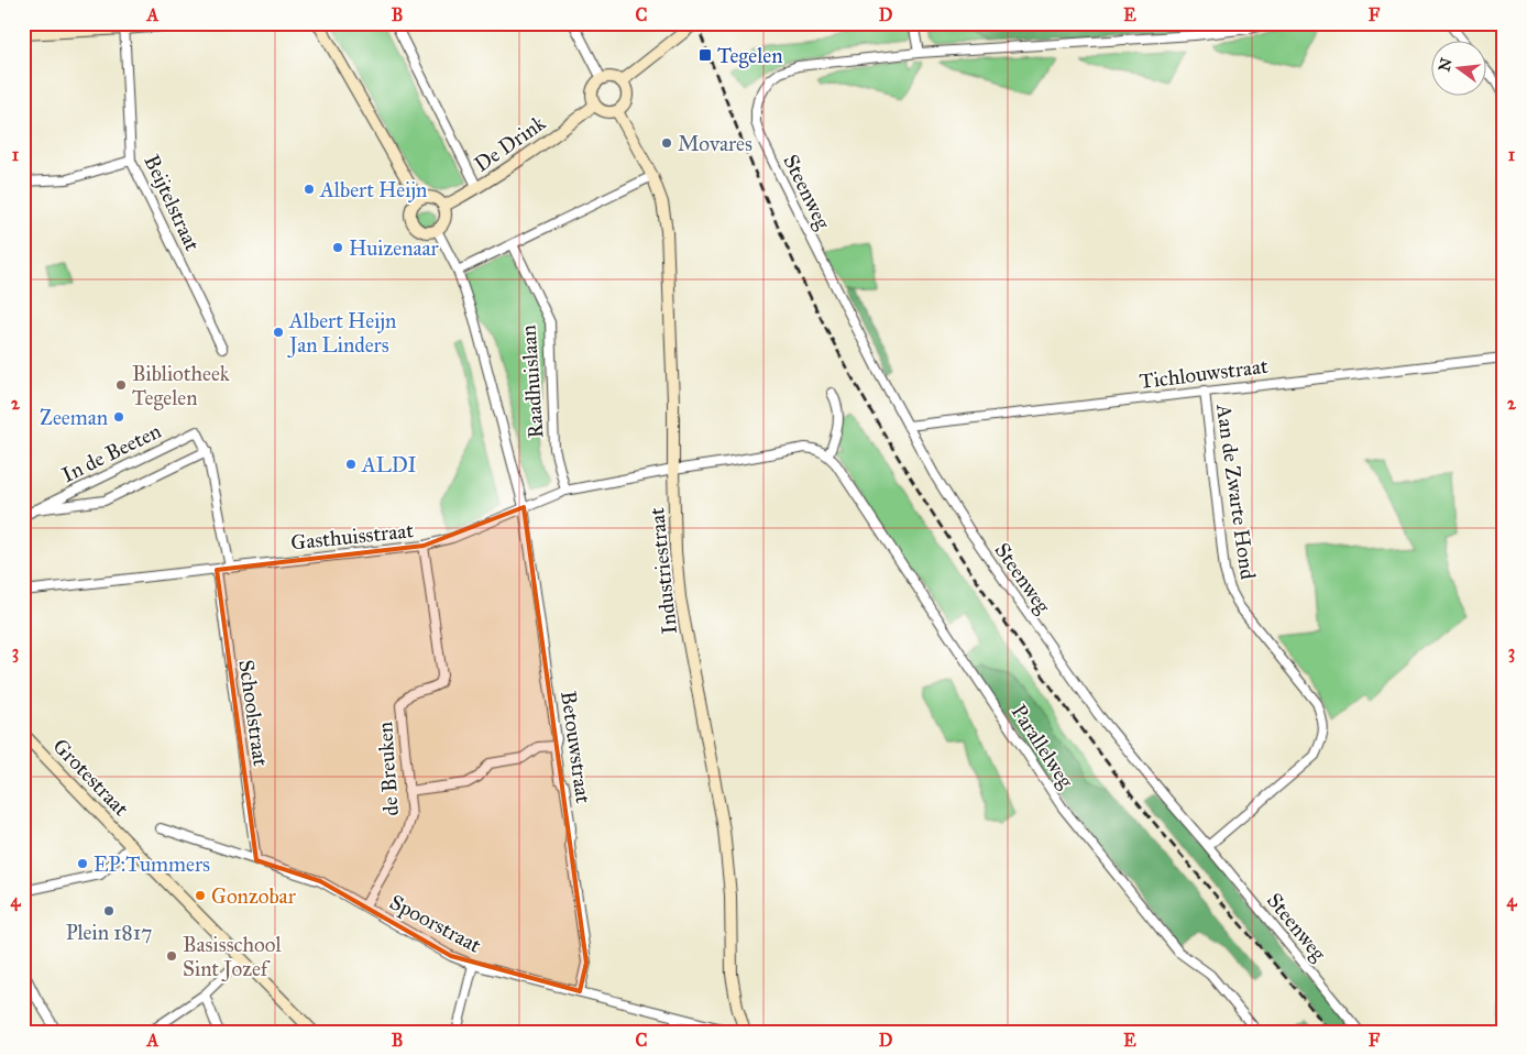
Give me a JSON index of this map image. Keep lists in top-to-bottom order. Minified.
{"streets":{"street":["De Drink","Steenweg","Beijtelstraat","Tichlouwstraat","Raadhuislaan","In de Beeten","Aan de Zwarte Hond","Gasthuisstraat","Industriestraat","Schoolstraat","Parallelweg","Betouwstraat","de Breuken","Grotestraat","Spoorstraat"]},"crossings":[["De Drink","Raadhuislaan"],["De Drink","Industriestraat"],["Steenweg","Tichlouwstraat"],["Steenweg","Aan de Zwarte Hond"],["Tichlouwstraat","Aan de Zwarte Hond"],["Raadhuislaan","Gasthuisstraat"],["Raadhuislaan","Betouwstraat"],["Gasthuisstraat","Industriestraat"],["Gasthuisstraat","Schoolstraat"],["Gasthuisstraat","Betouwstraat"],["Gasthuisstraat","de Breuken"],["Schoolstraat","Spoorstraat"],["Betouwstraat","Spoorstraat"],["de Breuken","Spoorstraat"]],"places":{"transit":["Tegelen"],"other":["Movares","Albert Heijn","Huizenaar","Albert Heijn Jan Linders","Bibliotheek Tegelen","Zeeman","ALDI","EP:Tummers","Gonzobar","Plein 1817","Basisschool Sint Jozef"]},"north":"left","grid":{"columns":["A","B","C","D","E","F"],"rows":["1","2","3","4"]}}
